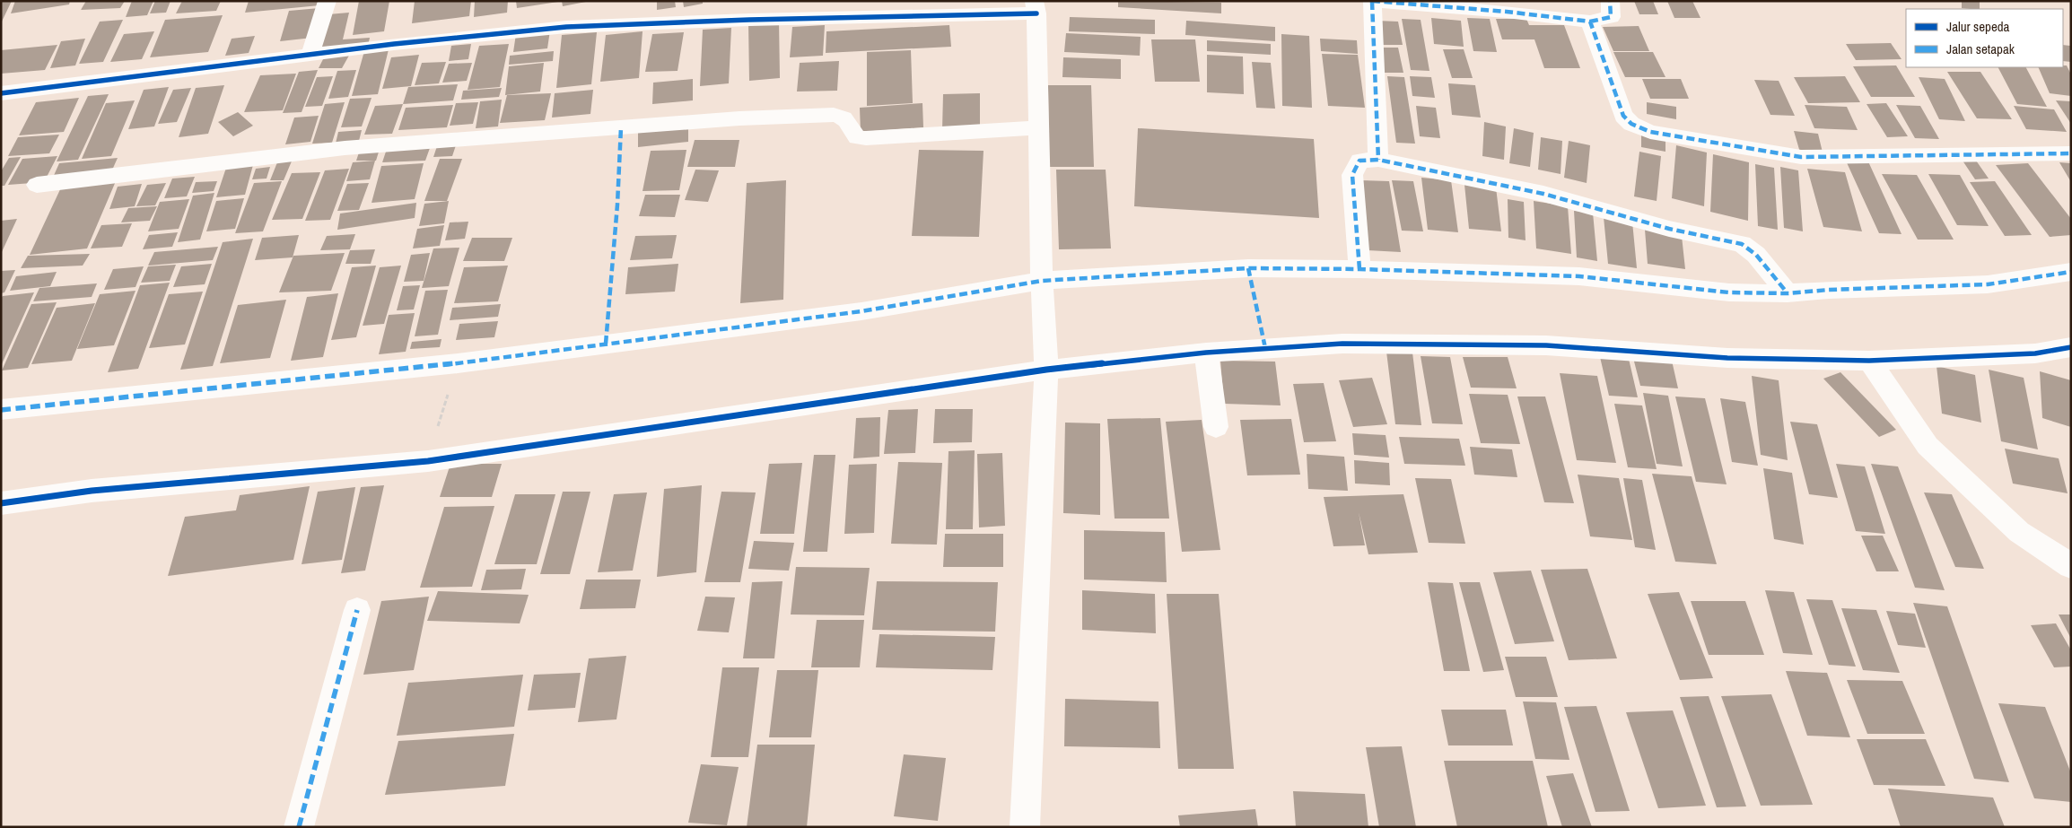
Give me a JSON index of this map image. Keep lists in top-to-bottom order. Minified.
{"legend":["Jalur sepeda","Jalan setapak"]}
